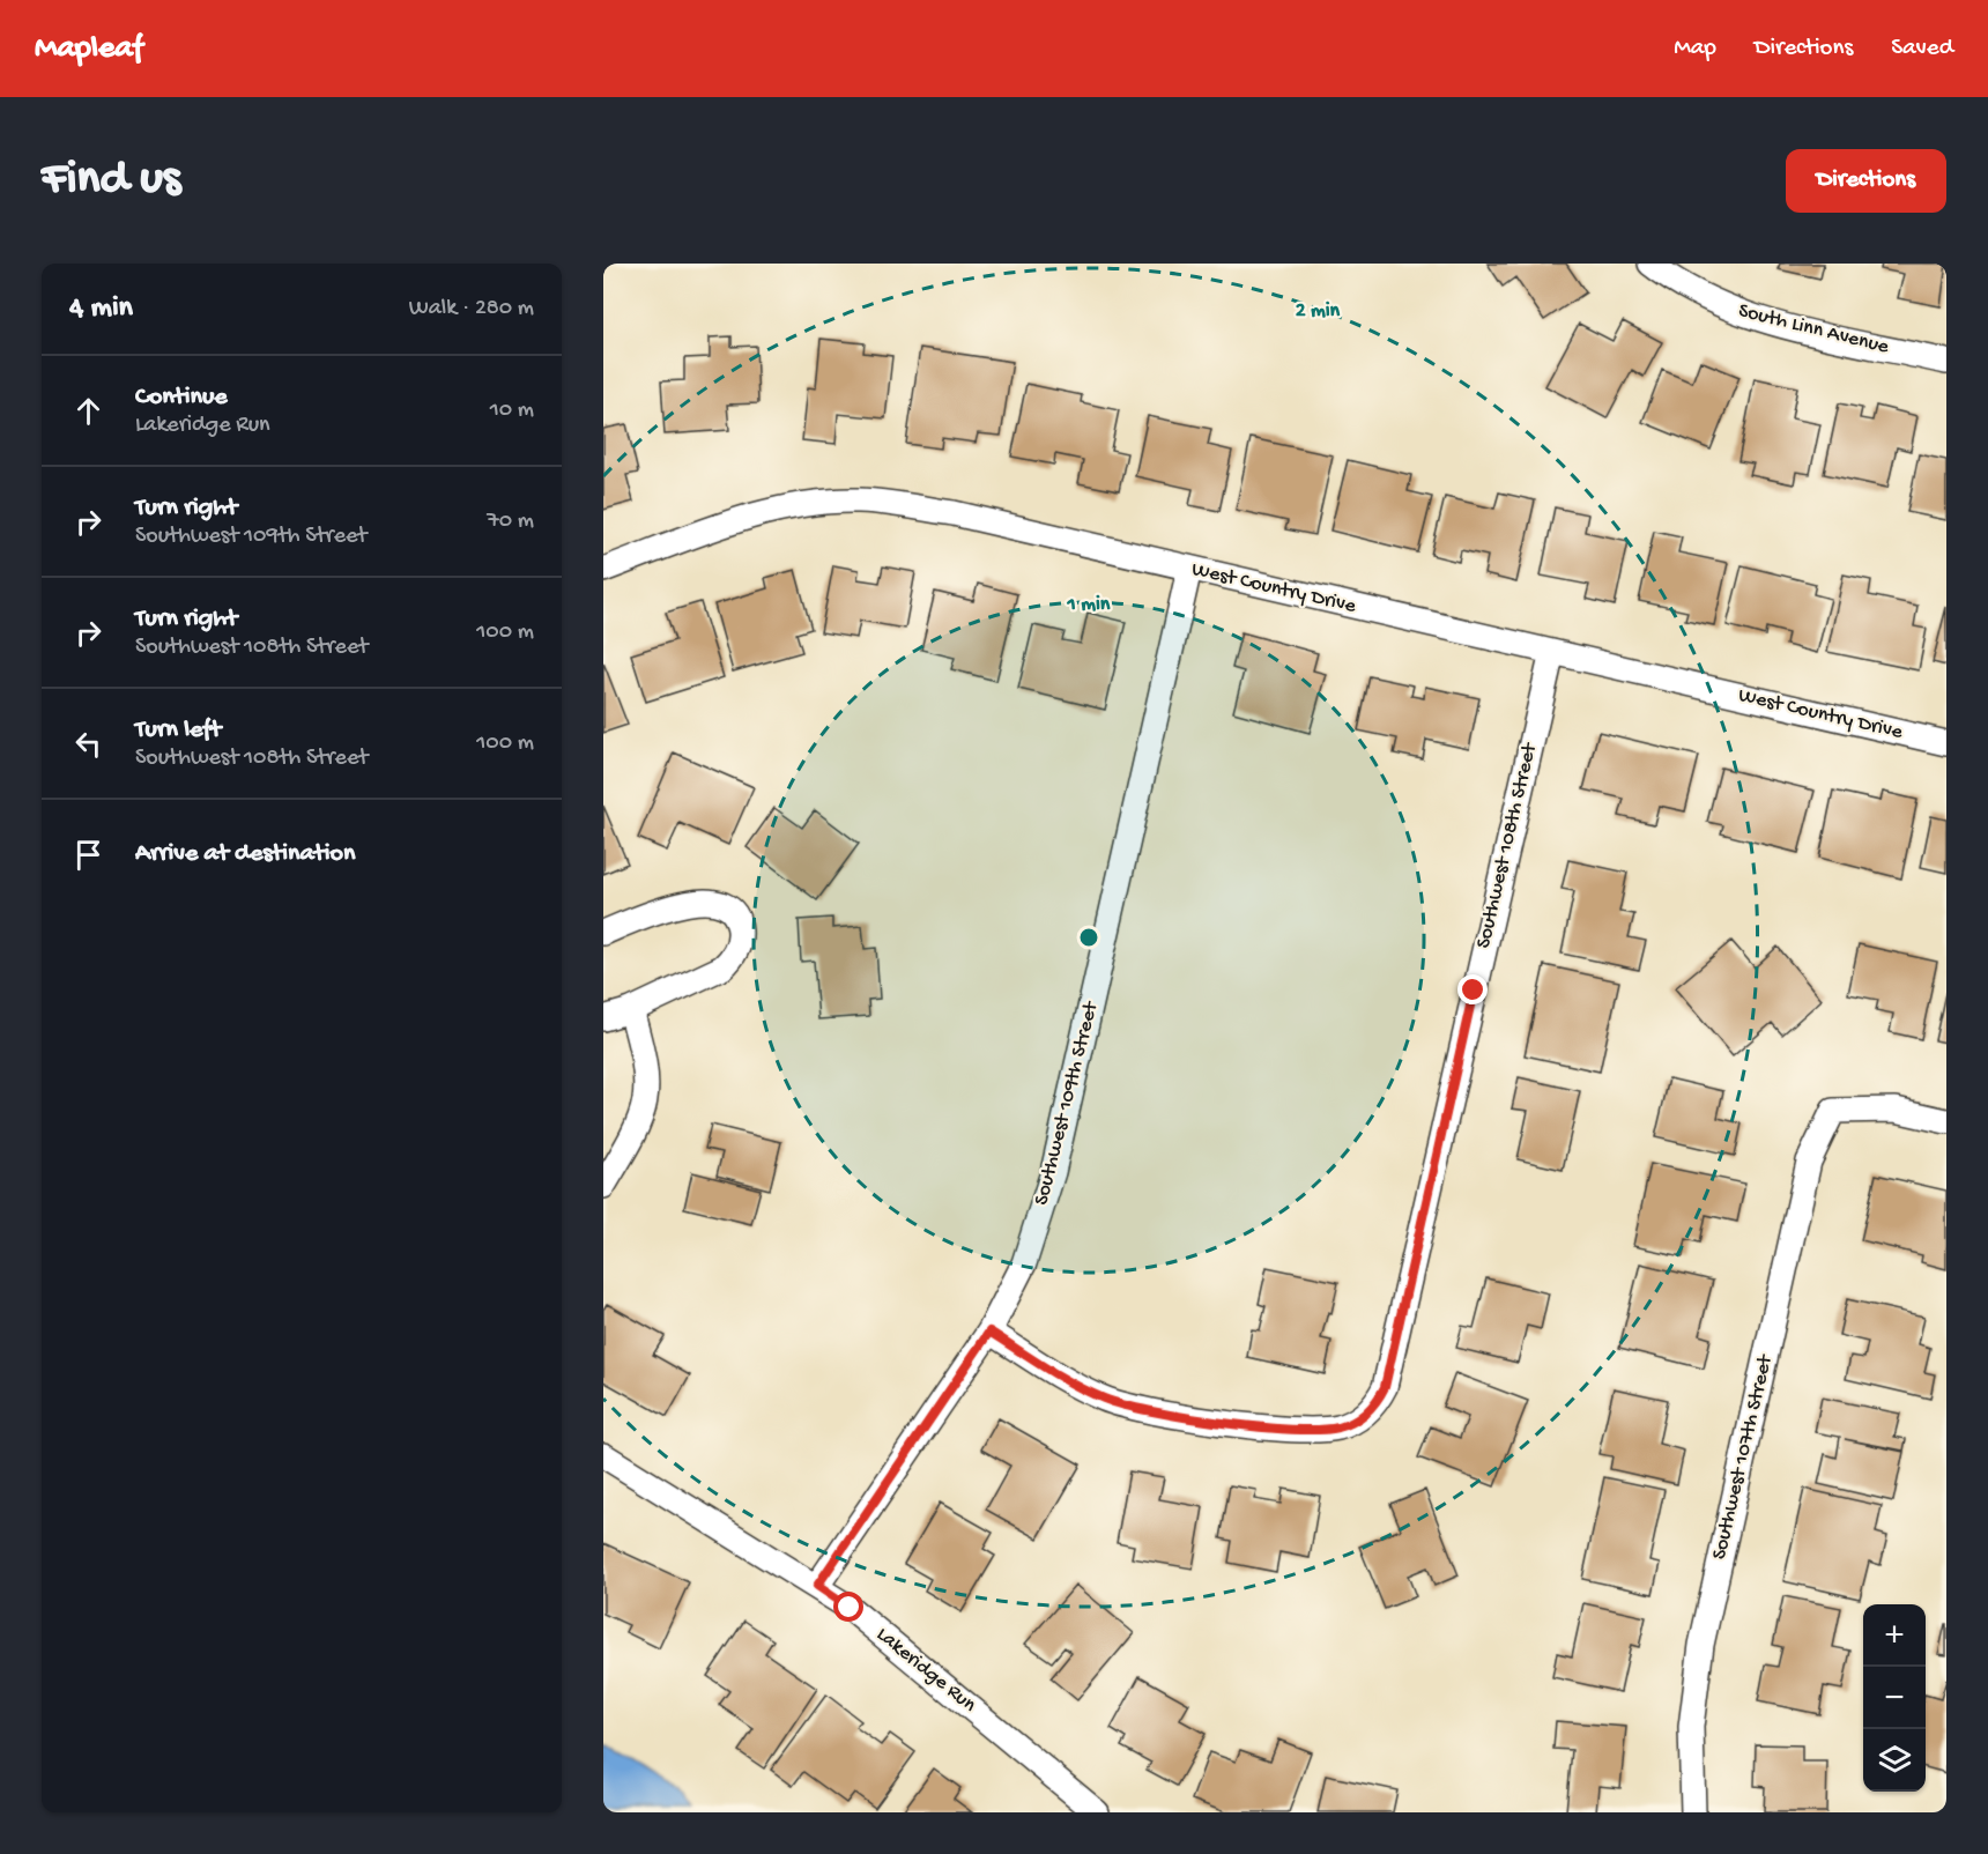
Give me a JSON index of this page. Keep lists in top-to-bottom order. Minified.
{"streets":{"street":["South Linn Avenue","West Country Drive","Southwest 108th Street","Southwest 109th Street","Southwest 107th Street","Lakeridge Run"]},"crossings":[["West Country Drive","Southwest 108th Street"],["West Country Drive","Southwest 109th Street"],["Southwest 108th Street","Southwest 109th Street"],["Southwest 109th Street","Lakeridge Run"]],"page":{"header":"Mapleaf","nav":["Map","Directions","Saved"],"buttons":"Directions","title":"Find us","heading":["4 min","Walk · 280 m"],"list":[["Continue","Lakeridge Run","10 m"],["Turn right","Southwest 109th Street","70 m"],["Turn right","Southwest 108th Street","100 m"],["Turn left","Southwest 108th Street","100 m"],"Arrive at destination"],"map_buttons":["+","−"]},"rings":["2 min","1 min"]}
